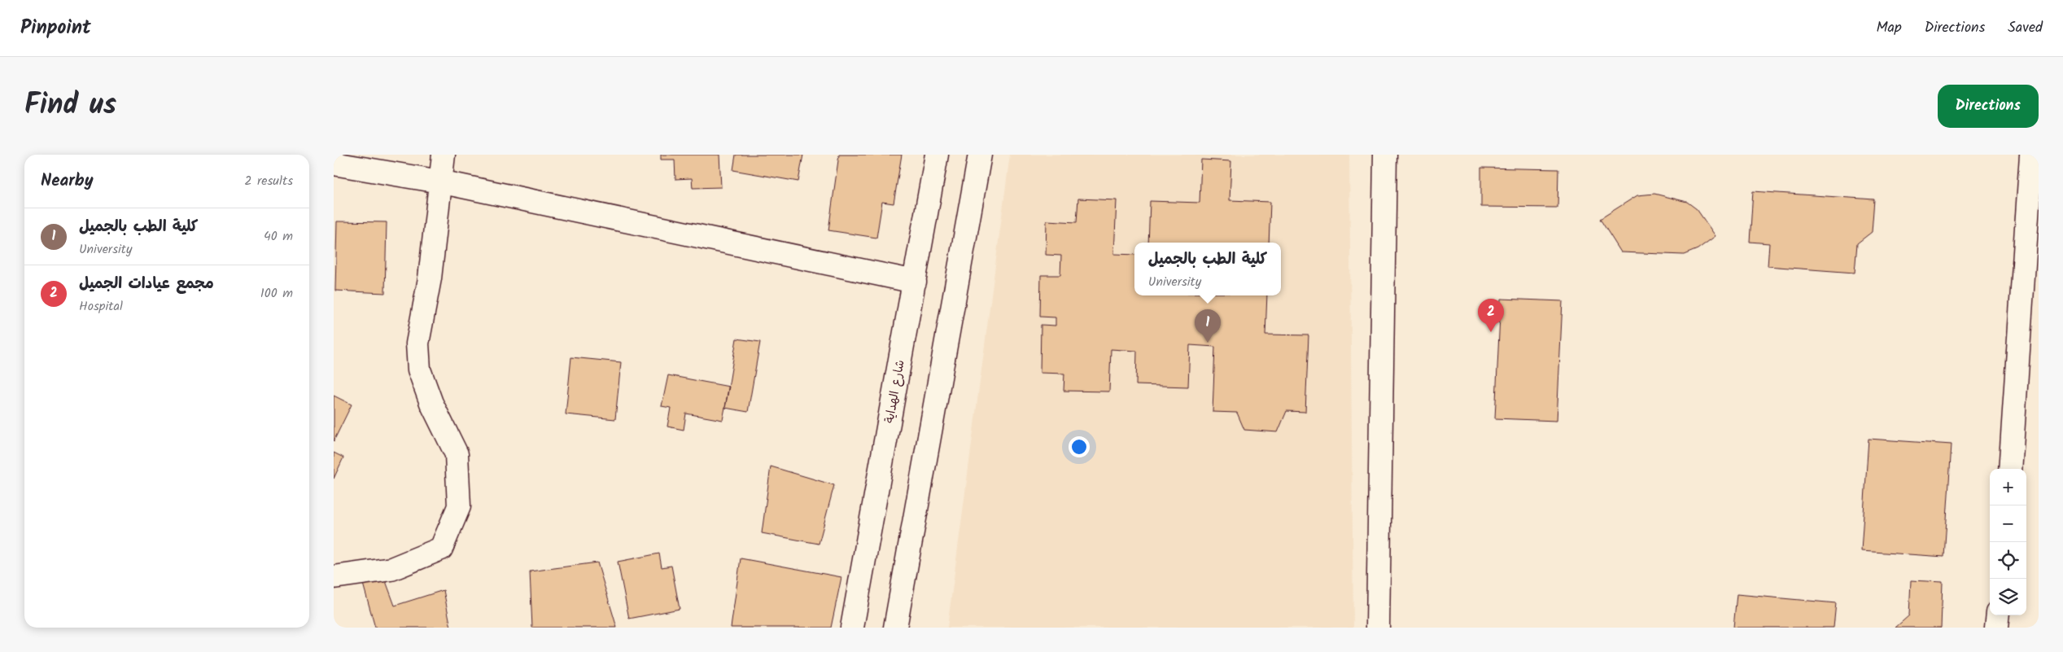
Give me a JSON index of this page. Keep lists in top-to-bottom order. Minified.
{"streets":{"street":["شارع الهداية"]},"page":{"header":"Pinpoint","nav":["Map","Directions","Saved"],"title":"Find us","buttons":"Directions","heading":["Nearby","2 results"],"list":[{"mark":"1","name":"كلية الطب بالجميل","note":"University","value":"40 m"},{"mark":"2","name":"مجمع عيادات الجميل","note":"Hospital","value":"100 m"}],"popup":["كلية الطب بالجميل","University"],"pins":["2","1"],"map_buttons":["+","−"]}}
